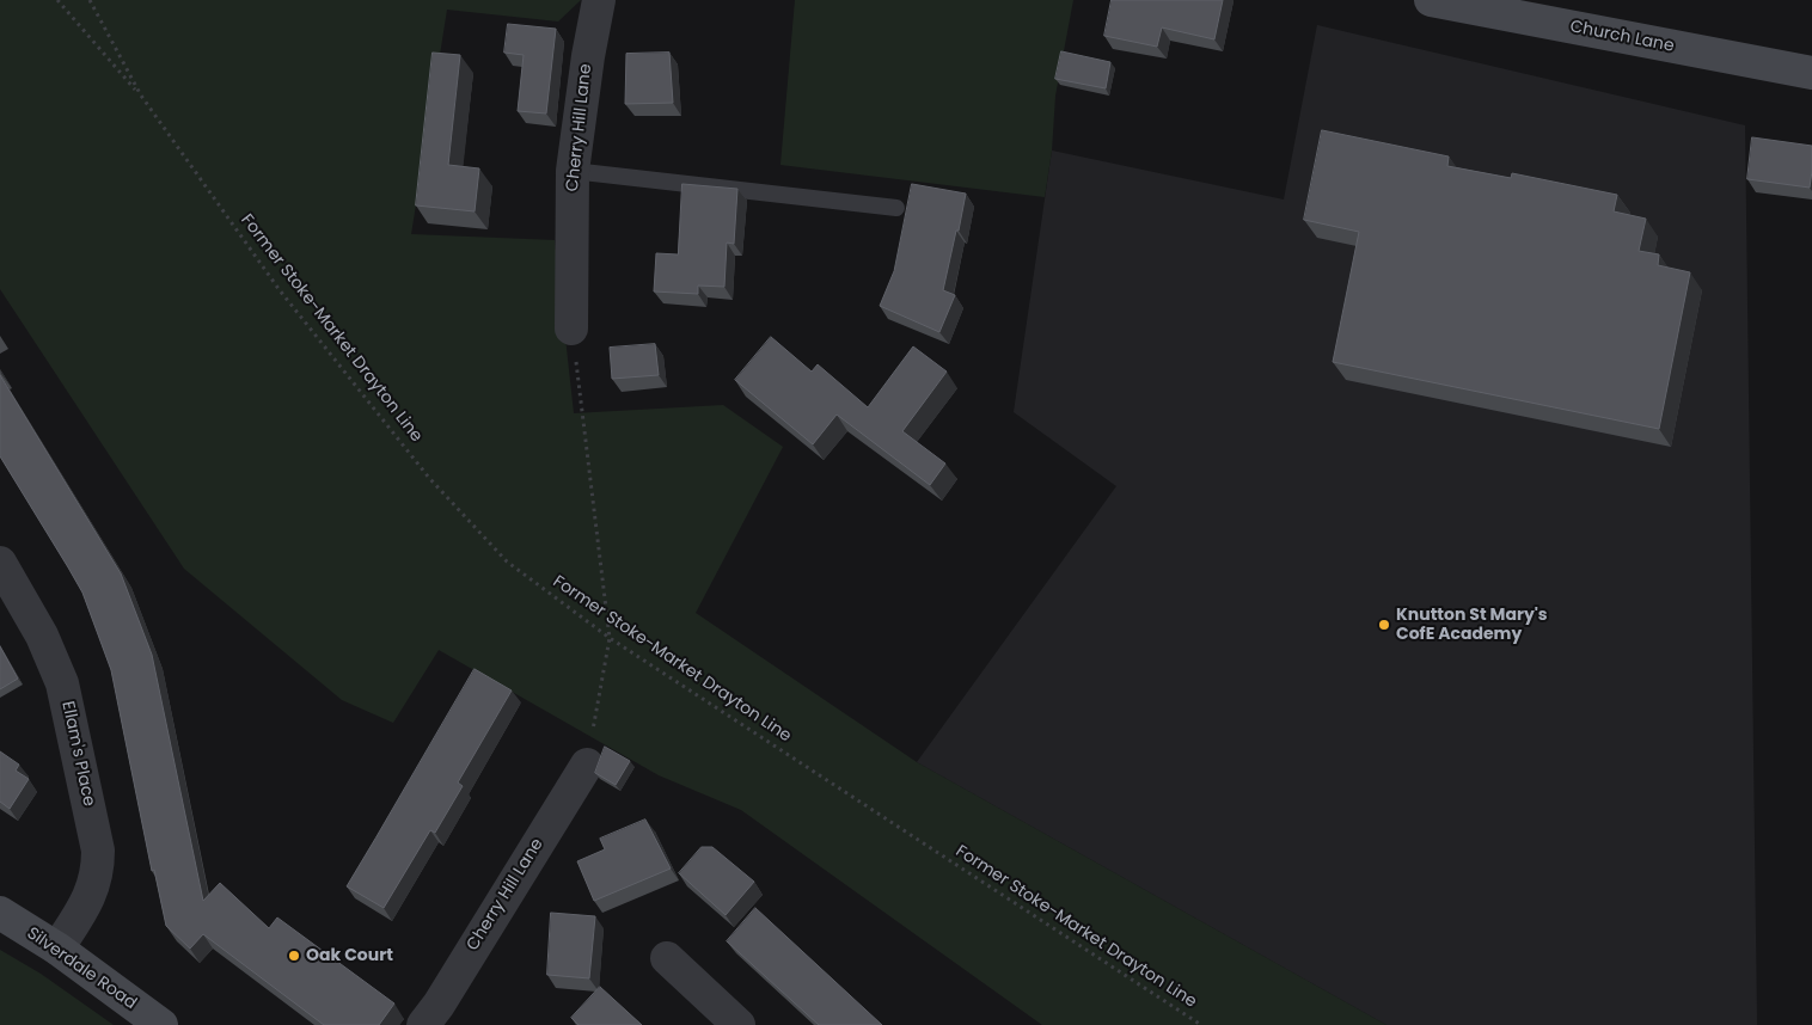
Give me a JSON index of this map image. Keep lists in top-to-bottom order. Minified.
{"streets":{"main road":["Church Lane","Silverdale Road"],"street":["Cherry Hill Lane","Ellam's Place"],"path":["Former Stoke-Market Drayton Line"]},"crossings":[["Ellam's Place","Silverdale Road"]],"places":["Knutton St Mary's CofE Academy","Oak Court"]}
